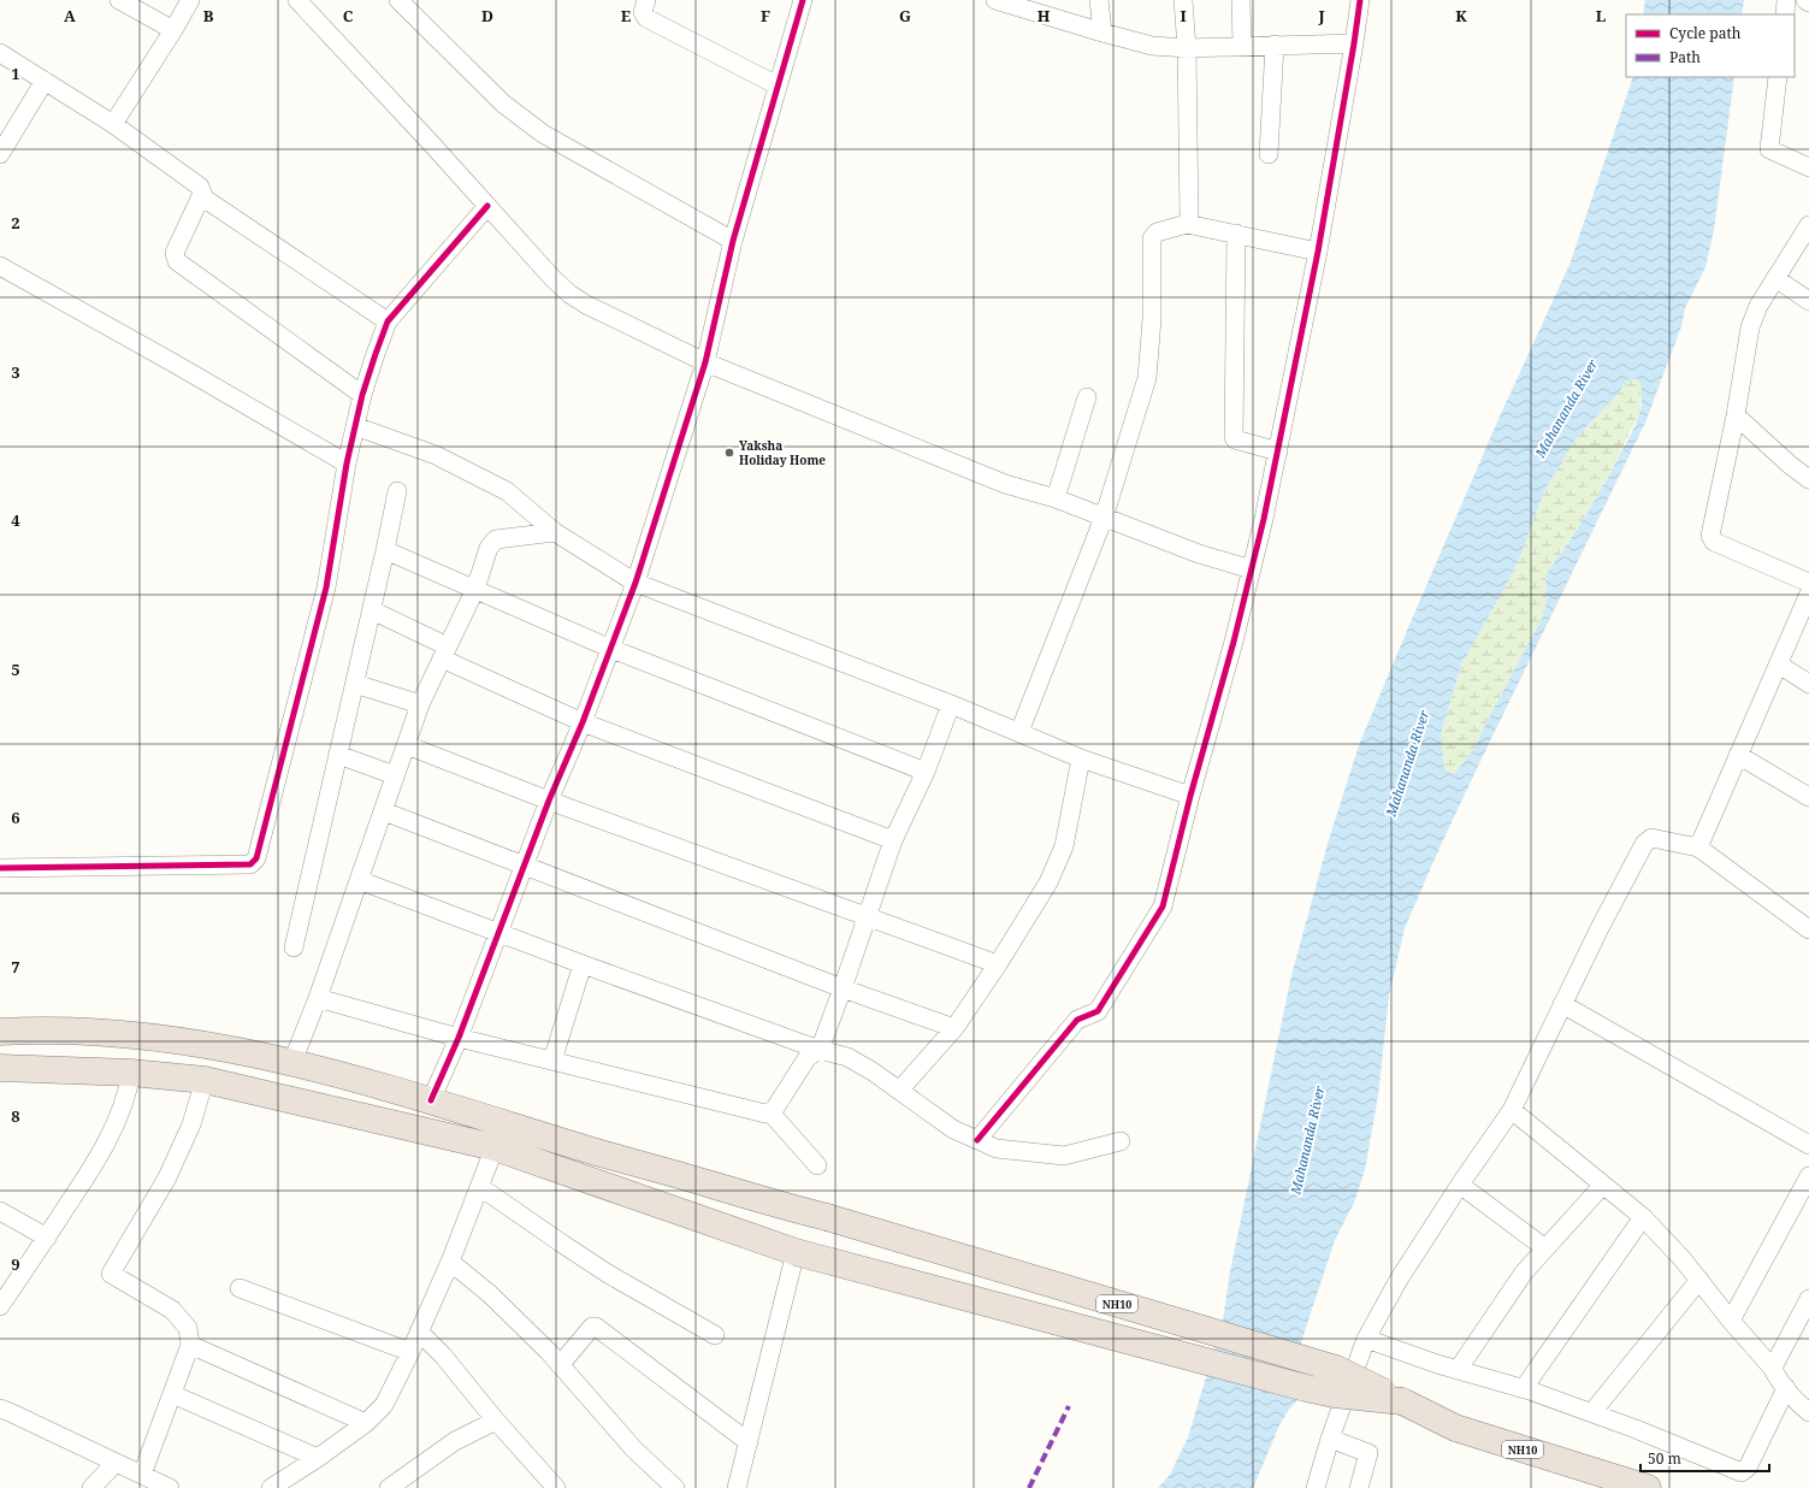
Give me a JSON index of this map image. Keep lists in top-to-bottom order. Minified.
{"streets":{"highway":["NH10"]},"water":["Mahananda River"],"places":["Yaksha Holiday Home"],"legend":["Cycle path","Path"],"scale_bar":"50 m","grid":{"columns":["A","B","C","D","E","F","G","H","I","J","K","L"],"rows":["1","2","3","4","5","6","7","8","9"]}}
